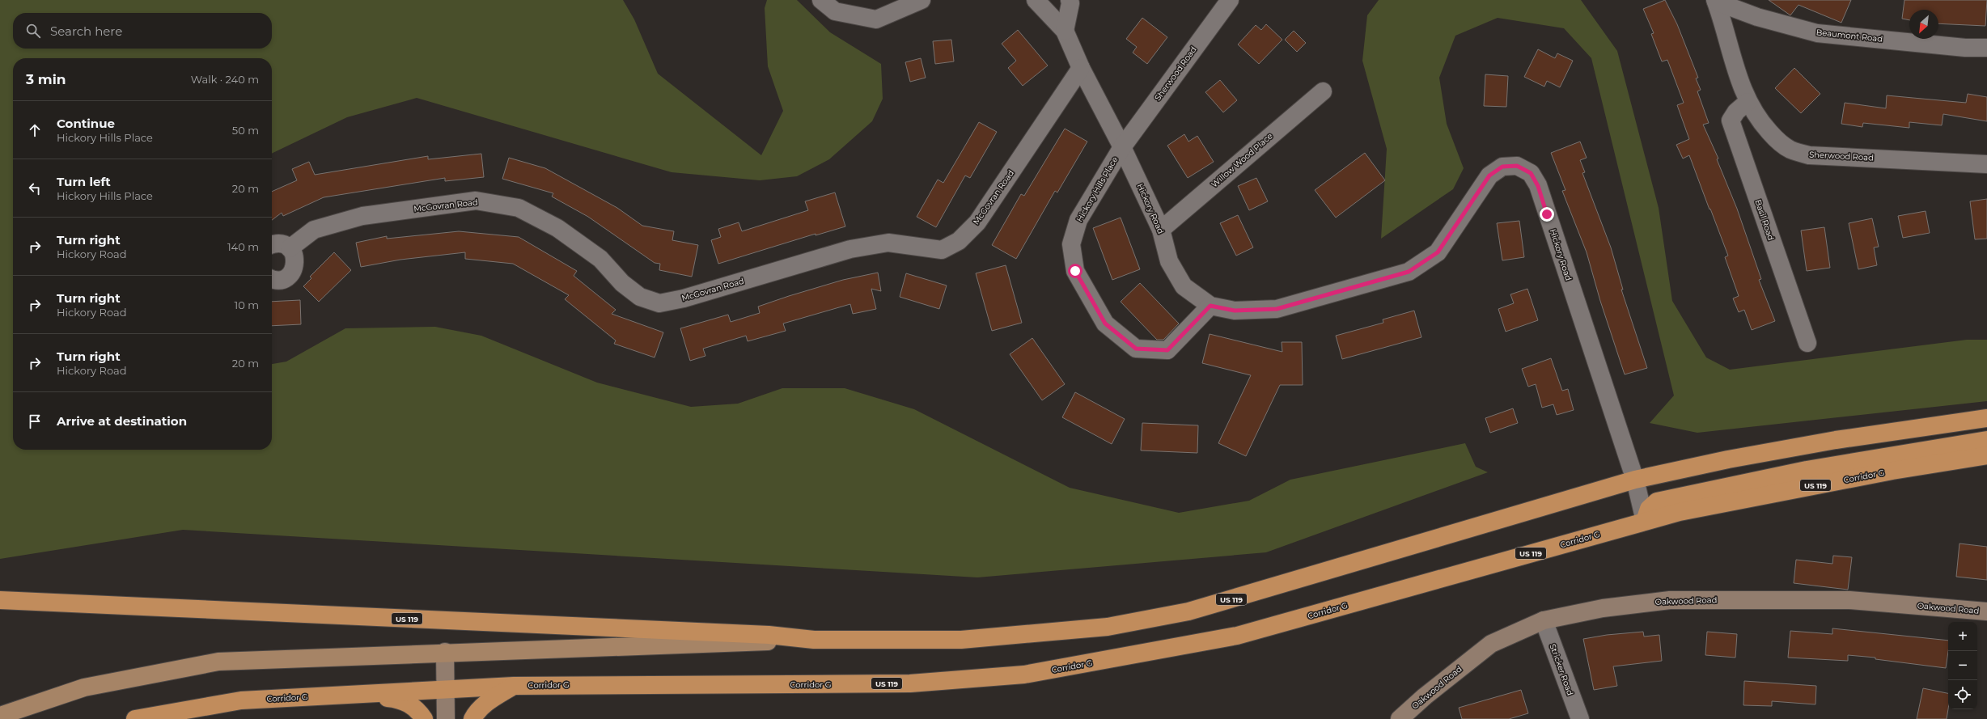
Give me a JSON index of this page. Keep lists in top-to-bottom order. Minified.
{"streets":{"highway":["Corridor G","US 119"],"street":["Beaumont Road","Sherwood Road","Willow Wood Place","Hickory Hills Place","McGovran Road","Hickory Road","Basil Road","Oakwood Road","Stricker Road"]},"crossings":[["Beaumont Road","Sherwood Road"],["Sherwood Road","Hickory Hills Place"],["Sherwood Road","Hickory Road"],["Sherwood Road","Basil Road"],["Willow Wood Place","Hickory Road"],["Hickory Hills Place","Hickory Road"],["McGovran Road","Hickory Road"],["Hickory Road","Corridor G"],["Hickory Road","US 119"],["Oakwood Road","Stricker Road"]],"north":"bottom left","page":{"search":"Search here","heading":["3 min","Walk · 240 m"],"list":[["Continue","Hickory Hills Place","50 m"],["Turn left","Hickory Hills Place","20 m"],["Turn right","Hickory Road","140 m"],["Turn right","Hickory Road","10 m"],["Turn right","Hickory Road","20 m"],"Arrive at destination"],"map_buttons":["+","−"]}}
